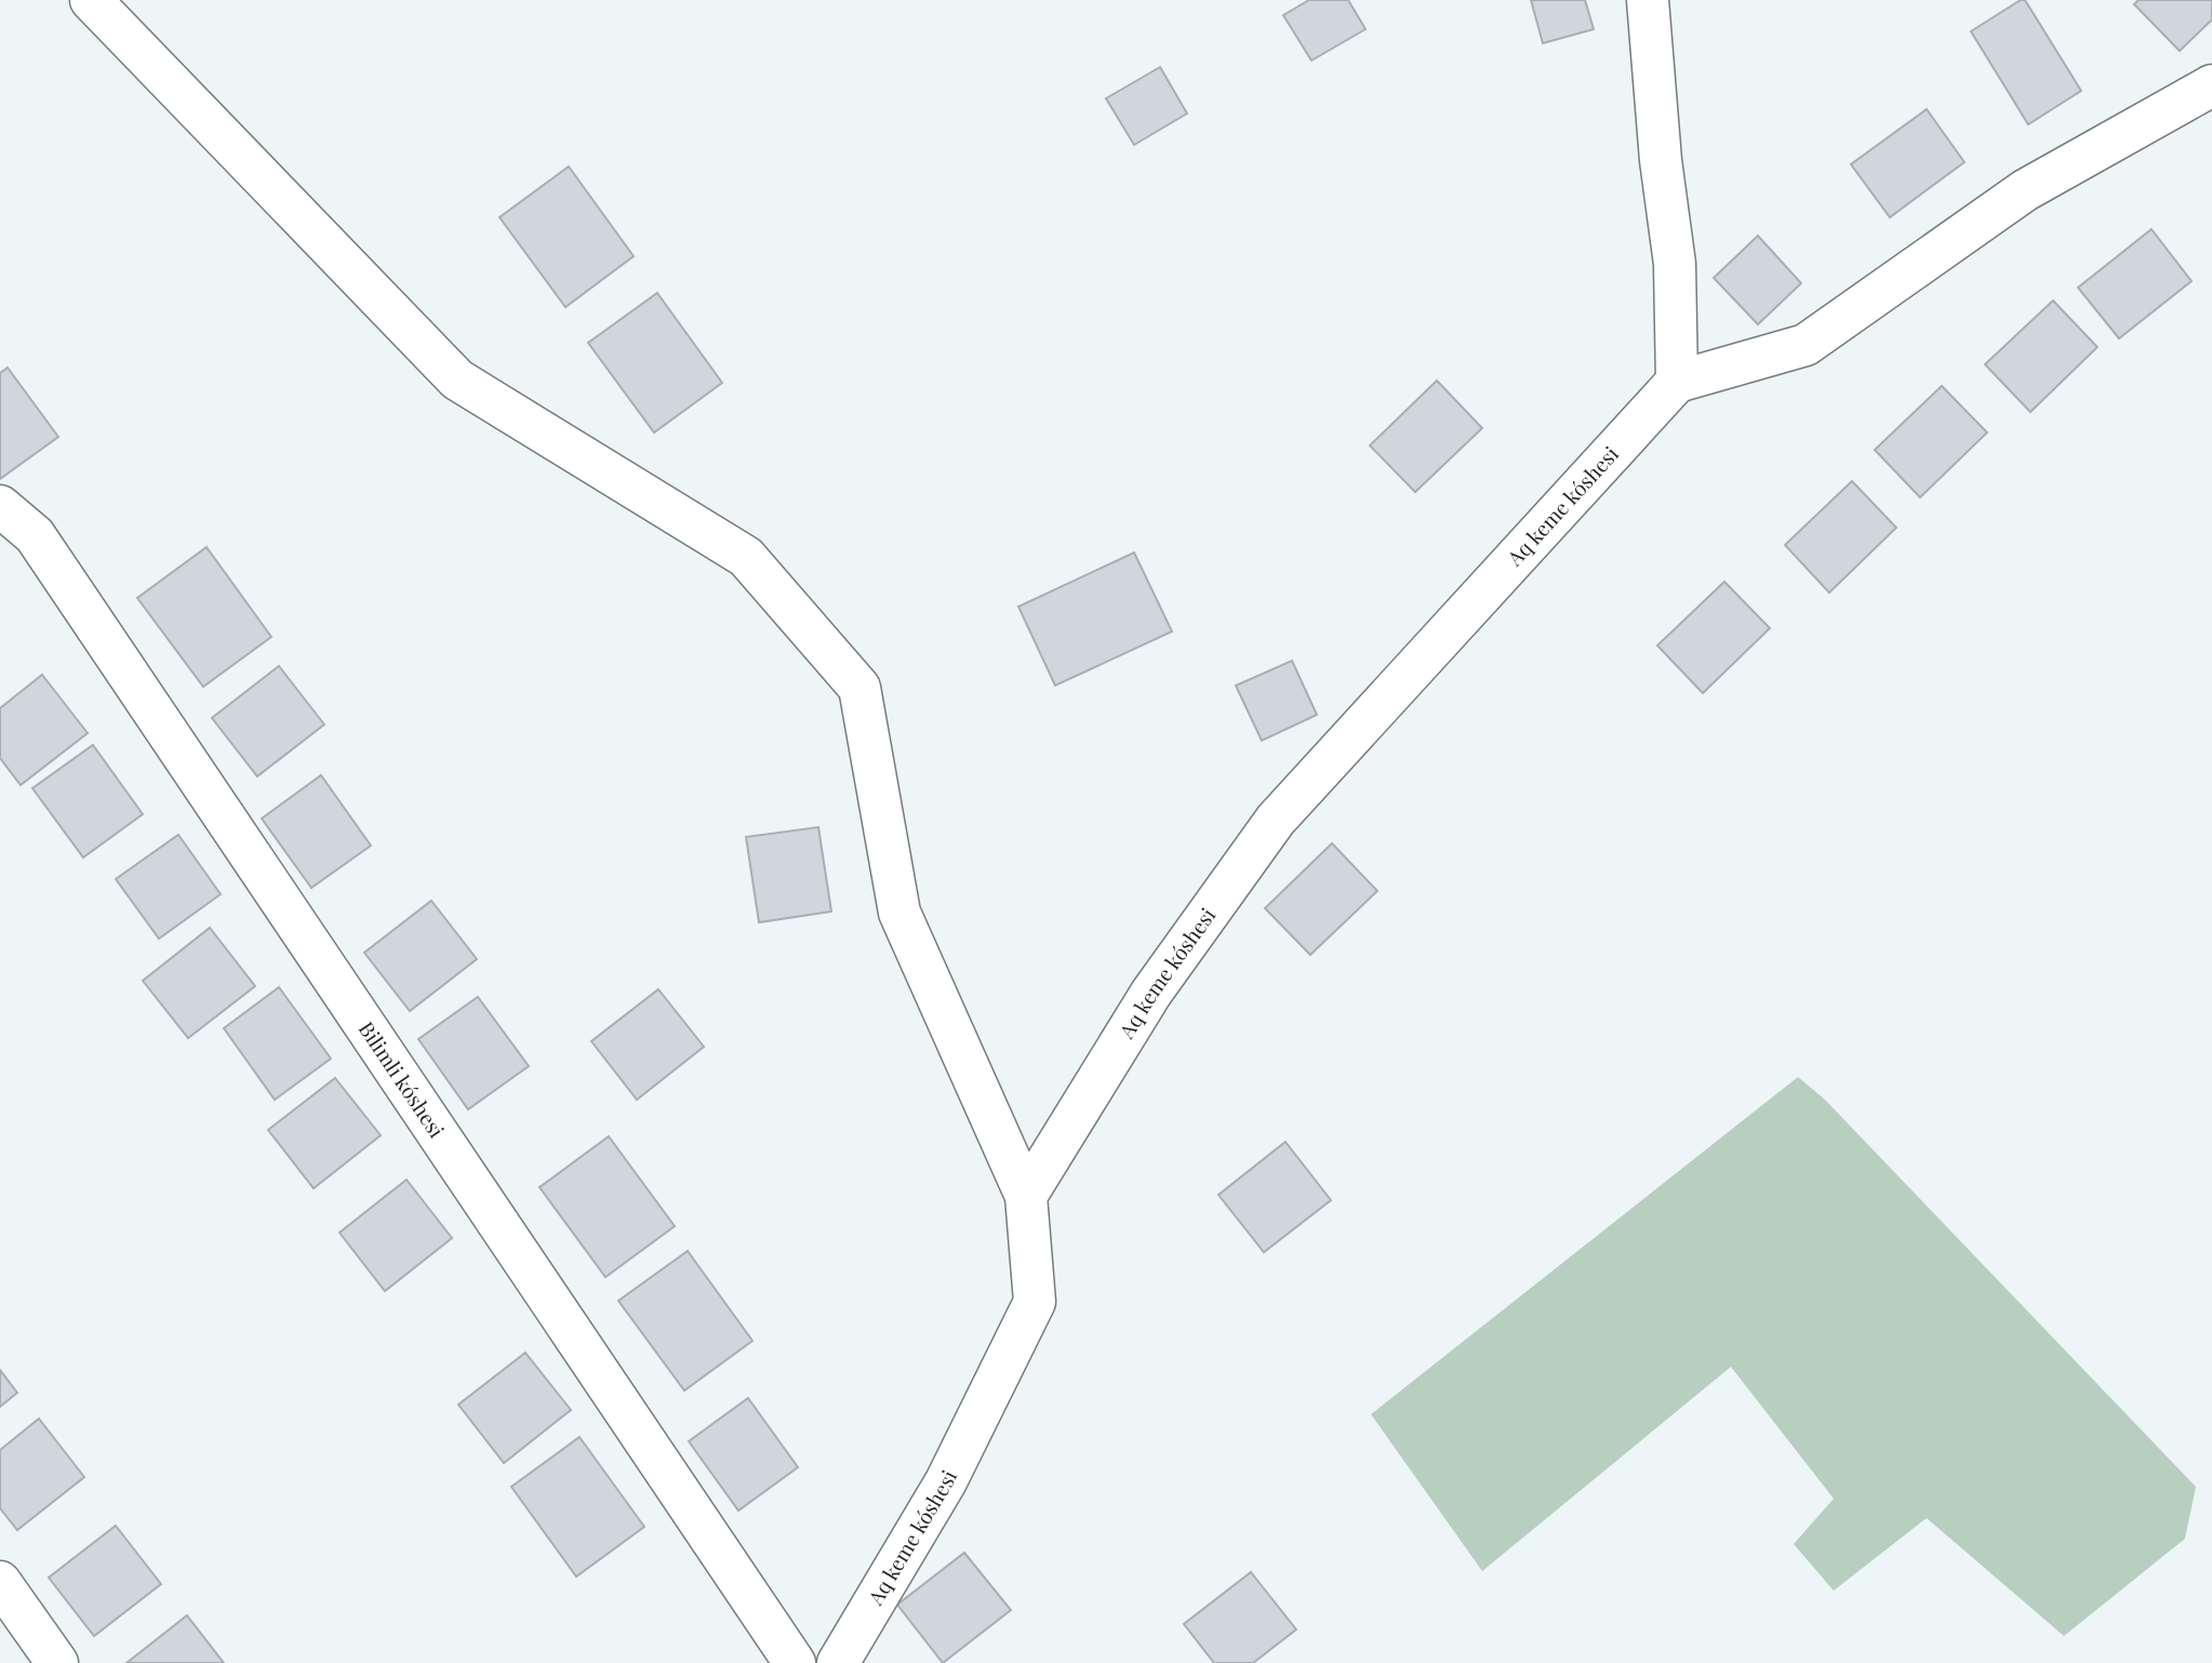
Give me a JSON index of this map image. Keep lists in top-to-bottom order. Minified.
{"streets":{"street":["Aq keme kóshesi","Bilimli kóshesi"]}}
